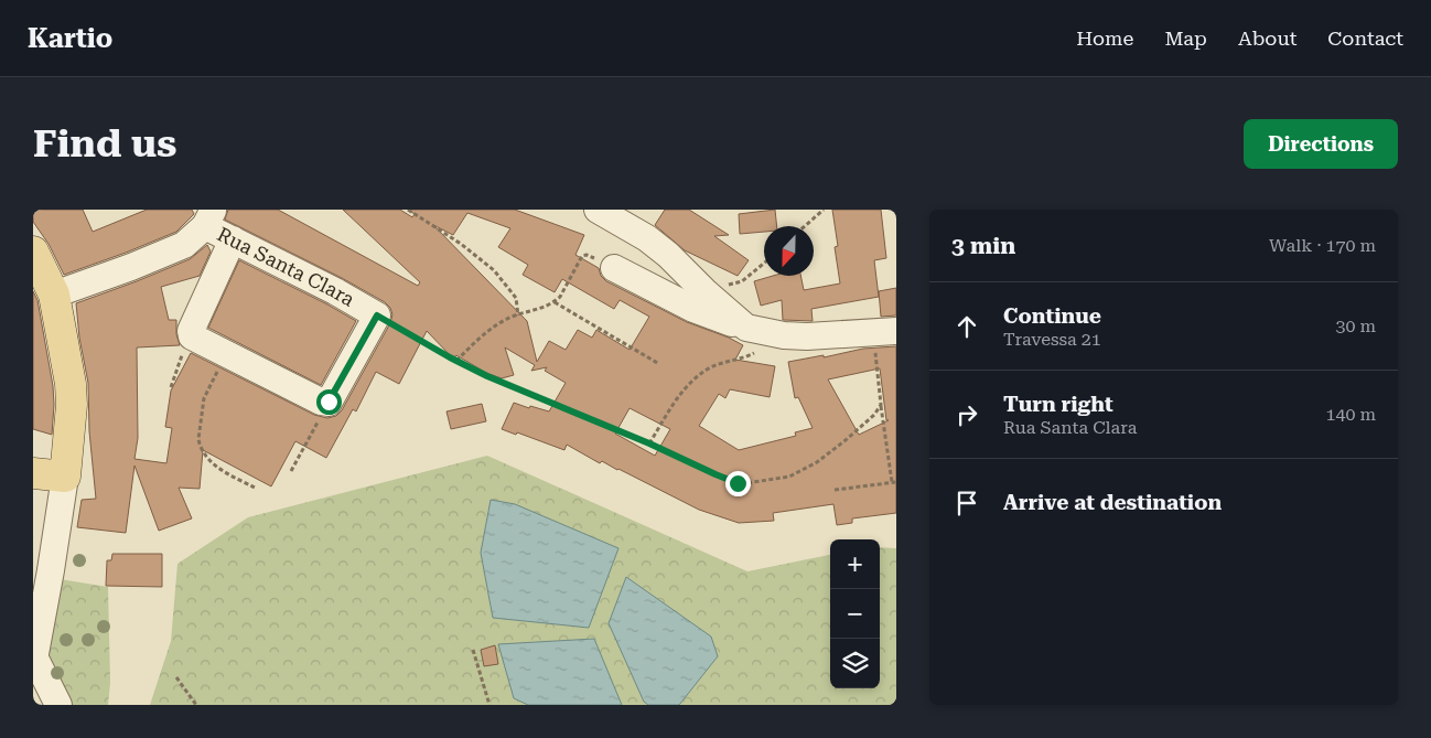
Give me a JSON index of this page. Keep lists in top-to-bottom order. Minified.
{"streets":{"street":["Rua Santa Clara"]},"north":"bottom","page":{"header":"Kartio","nav":["Home","Map","About","Contact"],"buttons":"Directions","title":"Find us","heading":["3 min","Walk · 170 m"],"list":[["Continue","Travessa 21","30 m"],["Turn right","Rua Santa Clara","140 m"],"Arrive at destination"],"map_buttons":["+","−"]}}
